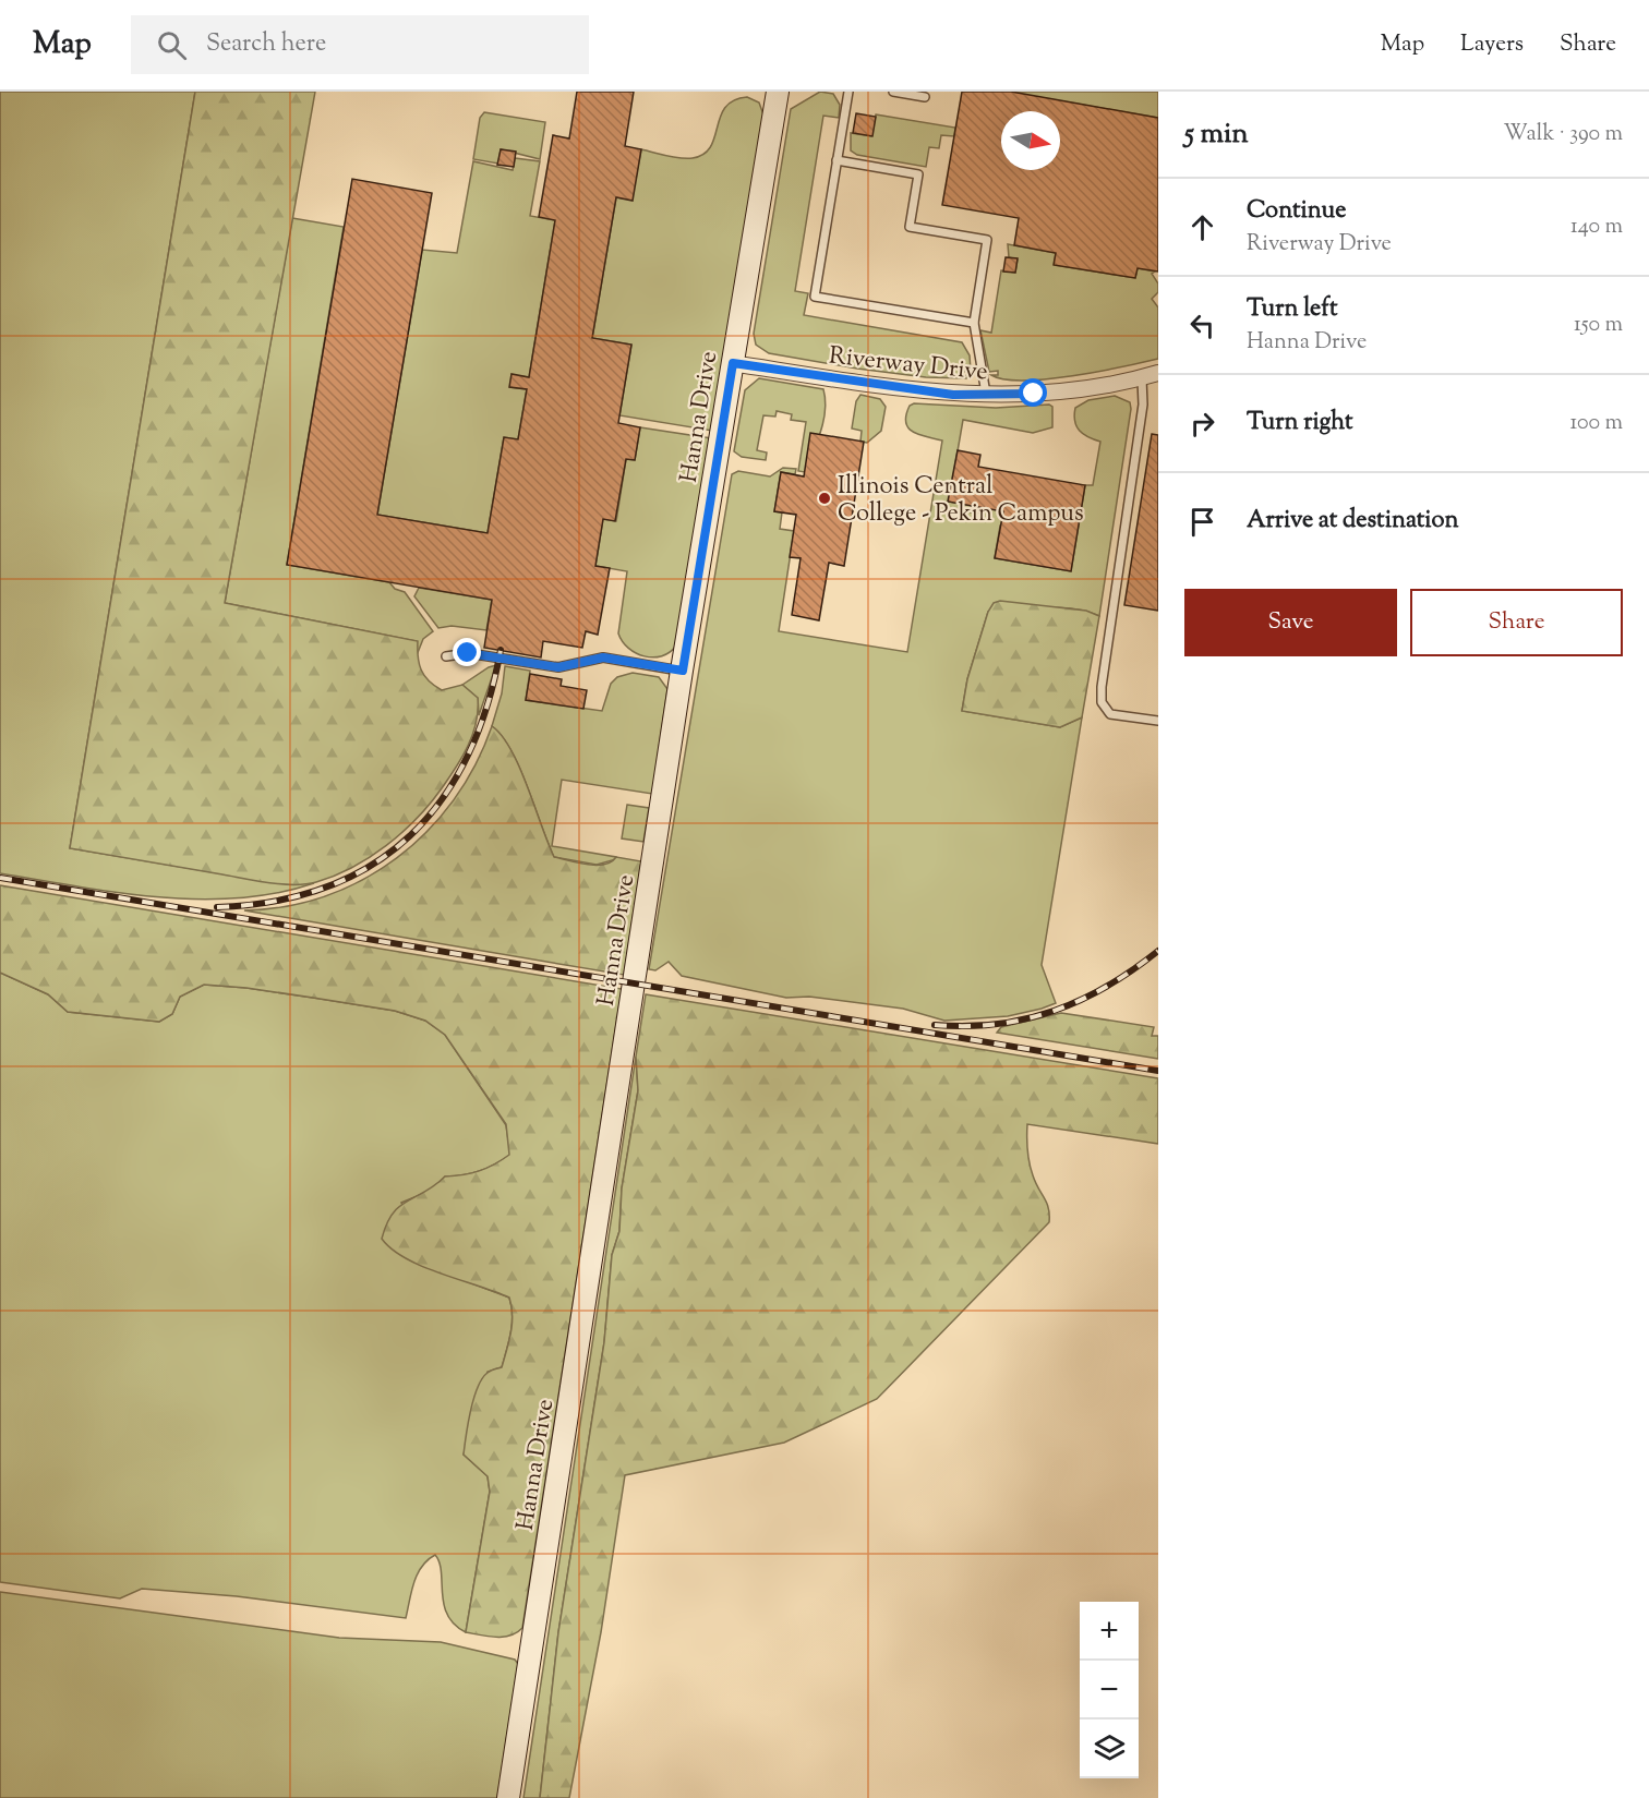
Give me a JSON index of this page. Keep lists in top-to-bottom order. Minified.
{"streets":{"street":["Riverway Drive","Hanna Drive"]},"crossings":[["Riverway Drive","Hanna Drive"]],"places":["Illinois Central College - Pekin Campus"],"north":"right","page":{"header":"Map","search":"Search here","nav":["Map","Layers","Share"],"heading":["5 min","Walk · 390 m"],"list":[["Continue","Riverway Drive","140 m"],["Turn left","Hanna Drive","150 m"],["Turn right","100 m"],"Arrive at destination"],"buttons":["Save","Share"],"map_buttons":["+","−"]}}
